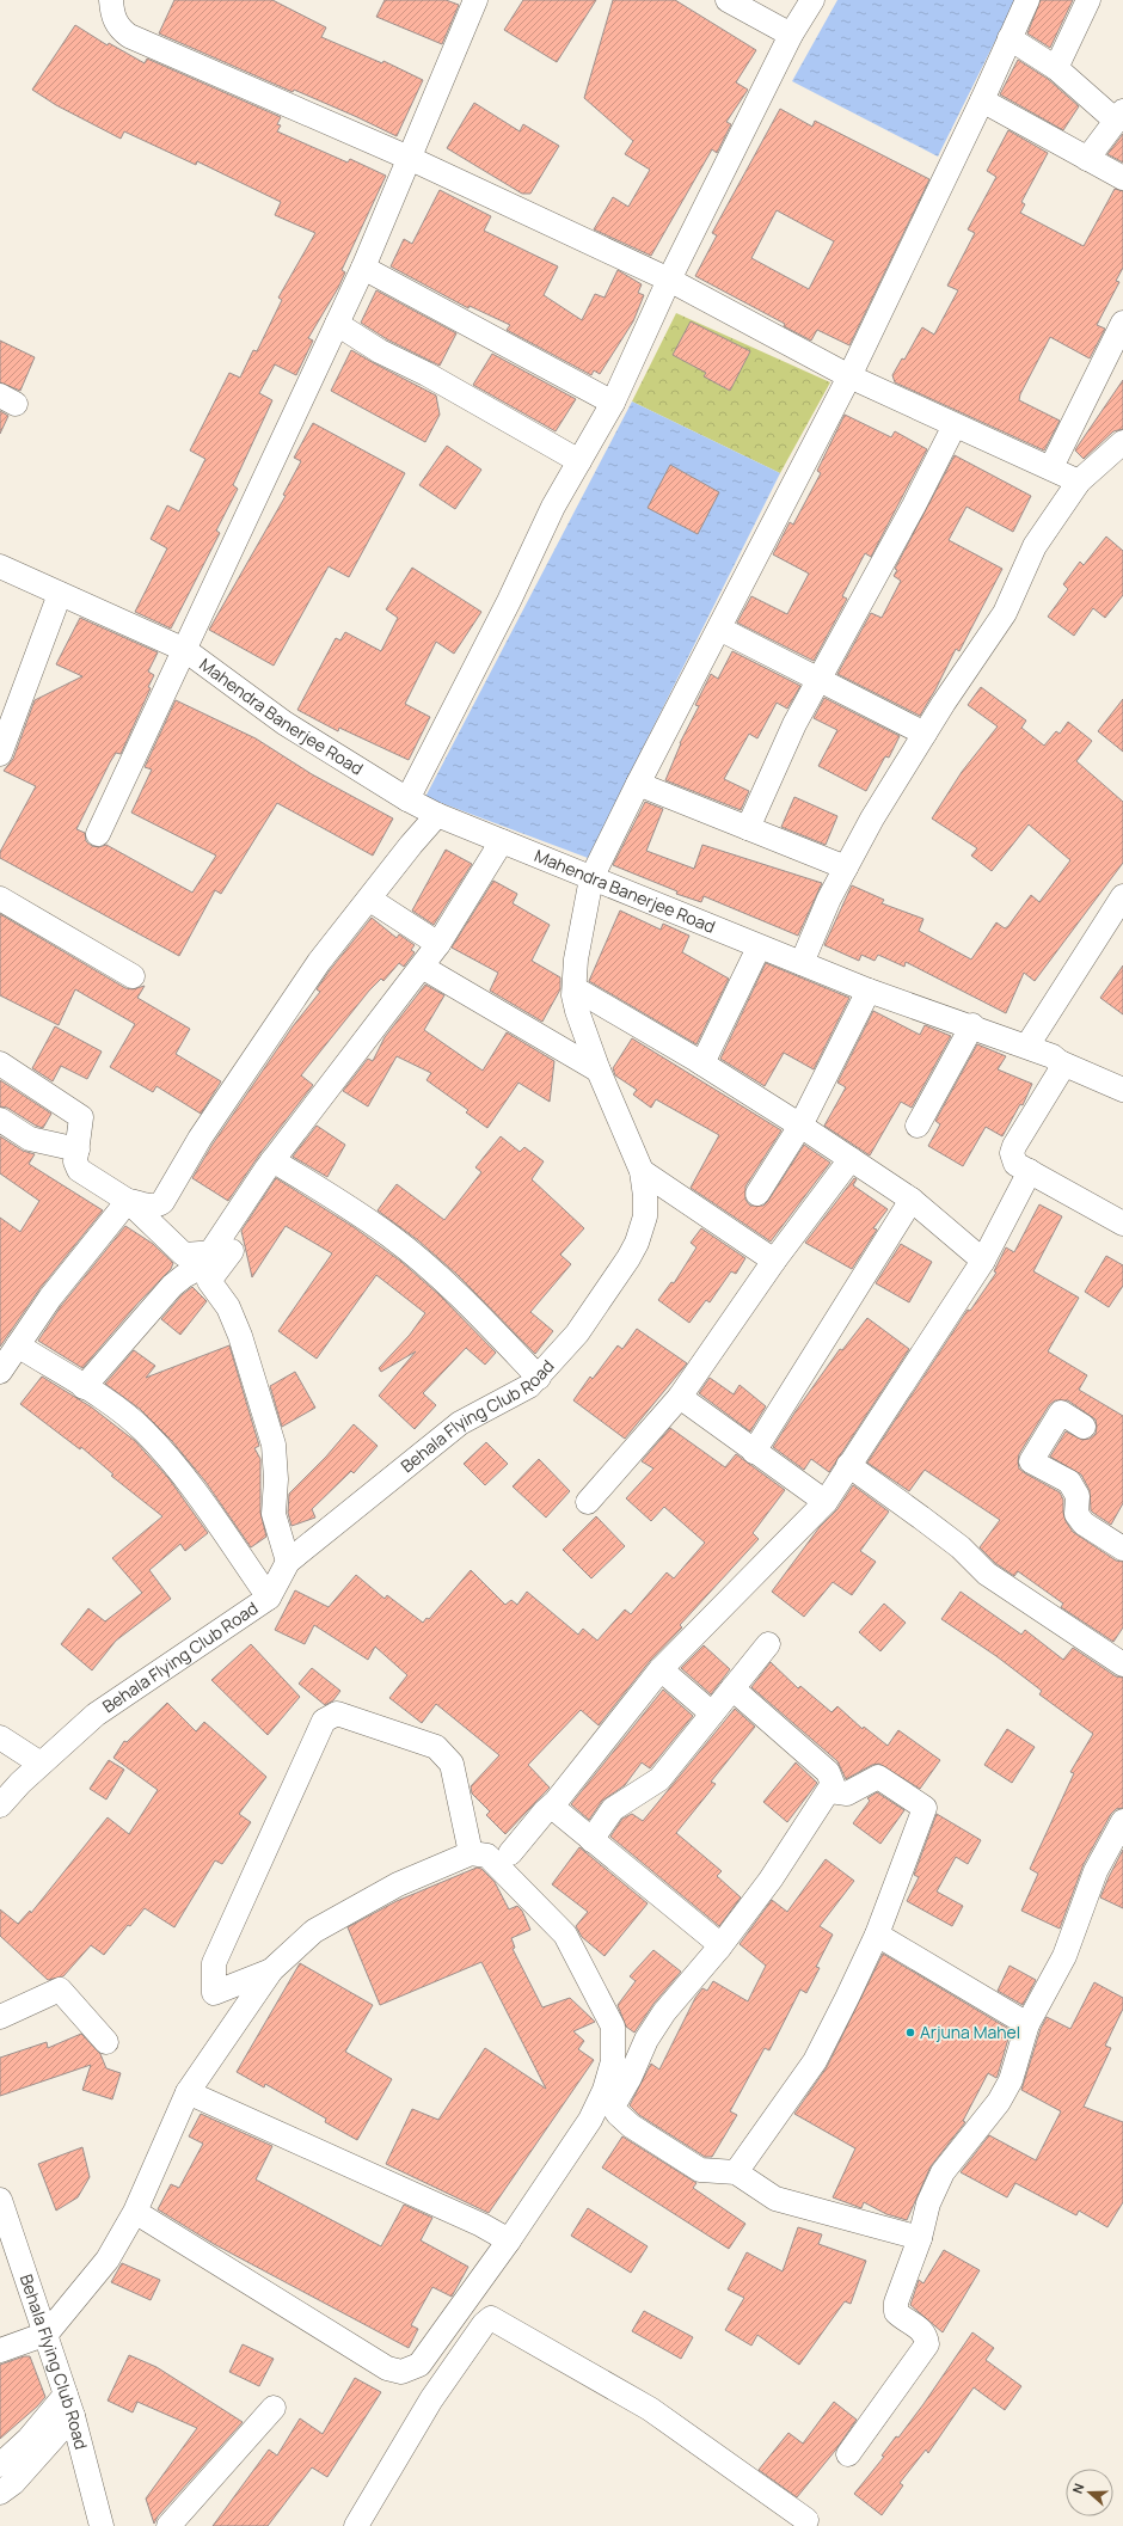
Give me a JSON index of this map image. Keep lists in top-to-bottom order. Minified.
{"streets":{"street":["Mahendra Banerjee Road","Behala Flying Club Road"]},"crossings":[["Mahendra Banerjee Road","Behala Flying Club Road"]],"places":["Arjuna Mahel"],"north":"left"}
